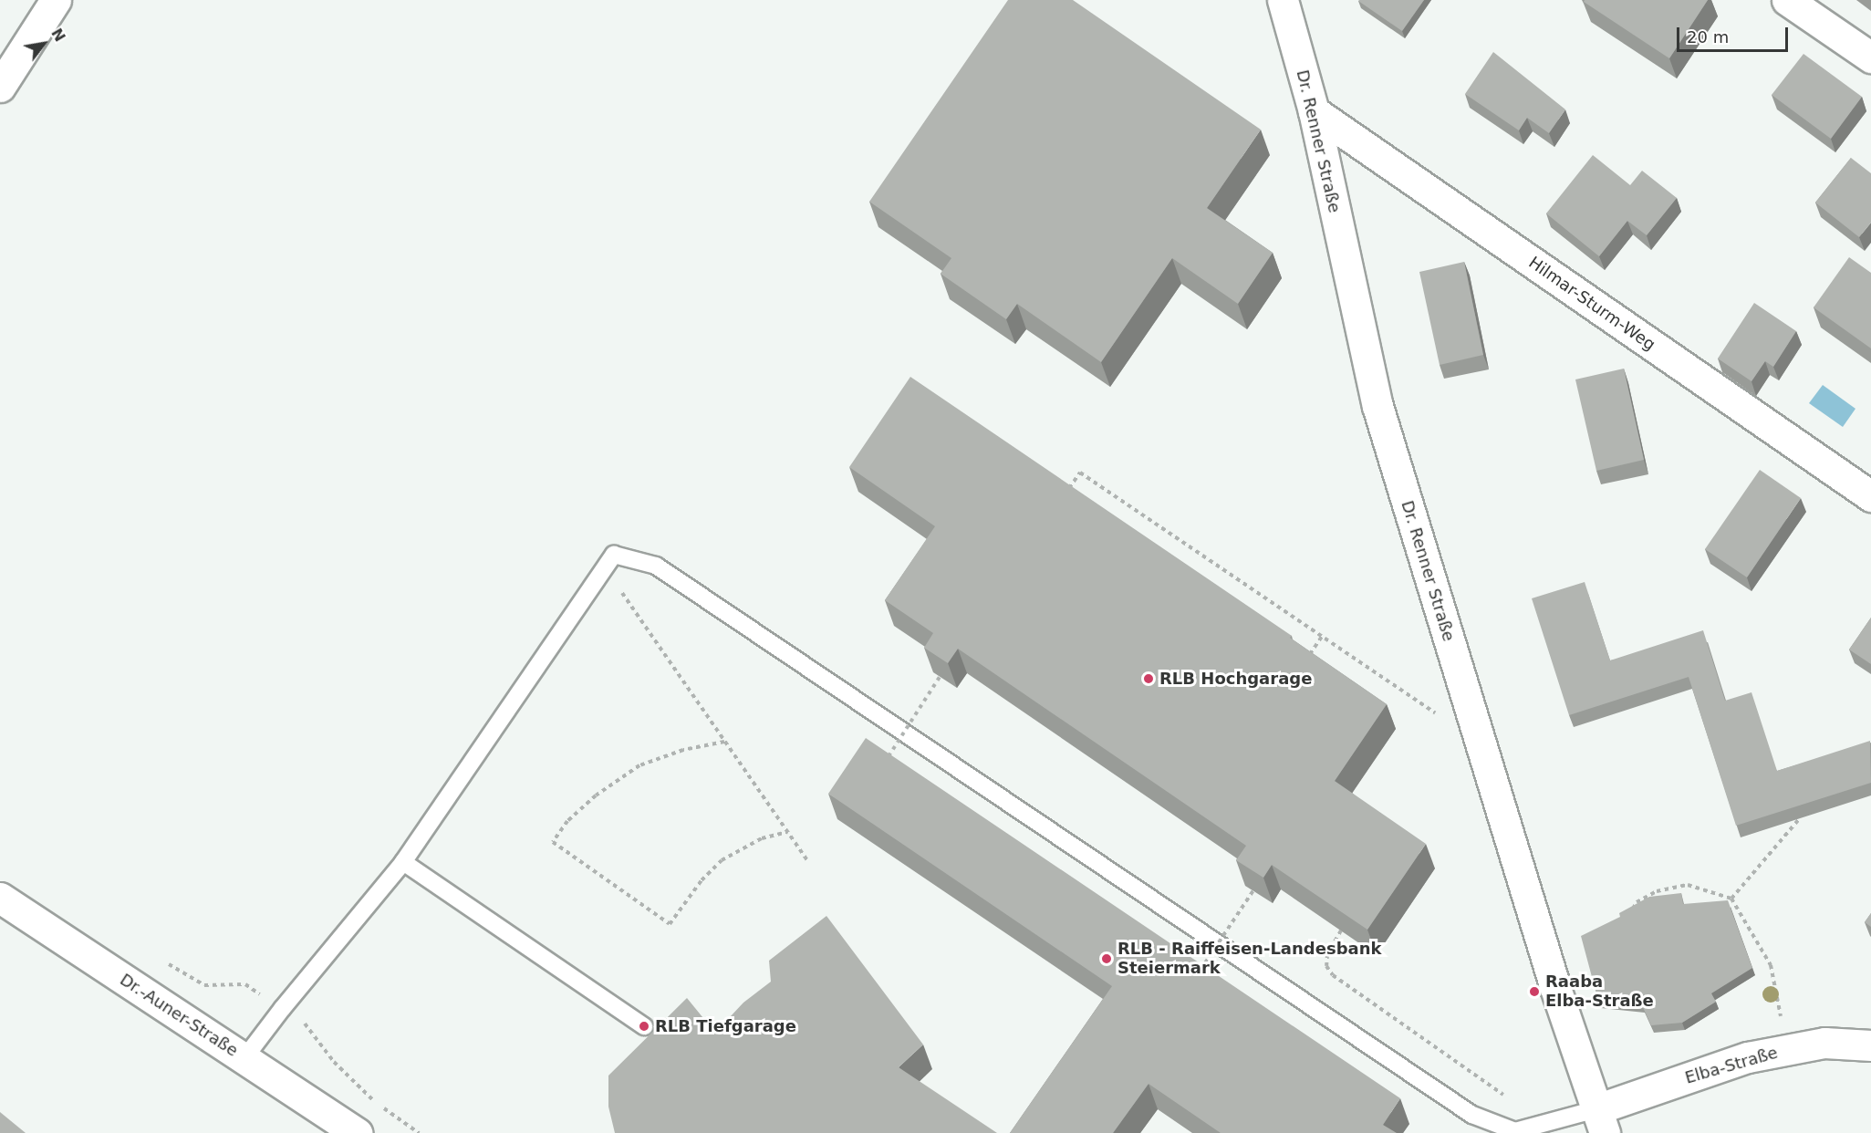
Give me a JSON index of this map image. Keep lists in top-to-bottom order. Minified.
{"streets":{"street":["Dr. Renner Straße","Hilmar-Sturm-Weg","Dr.-Auner-Straße","Elba-Straße"]},"crossings":[["Dr. Renner Straße","Hilmar-Sturm-Weg"],["Dr. Renner Straße","Elba-Straße"]],"places":["RLB Hochgarage","RLB - Raiffeisen-Landesbank Steiermark","Raaba Elba-Straße","RLB Tiefgarage"],"scale_bar":"20 m","north":"top right"}
